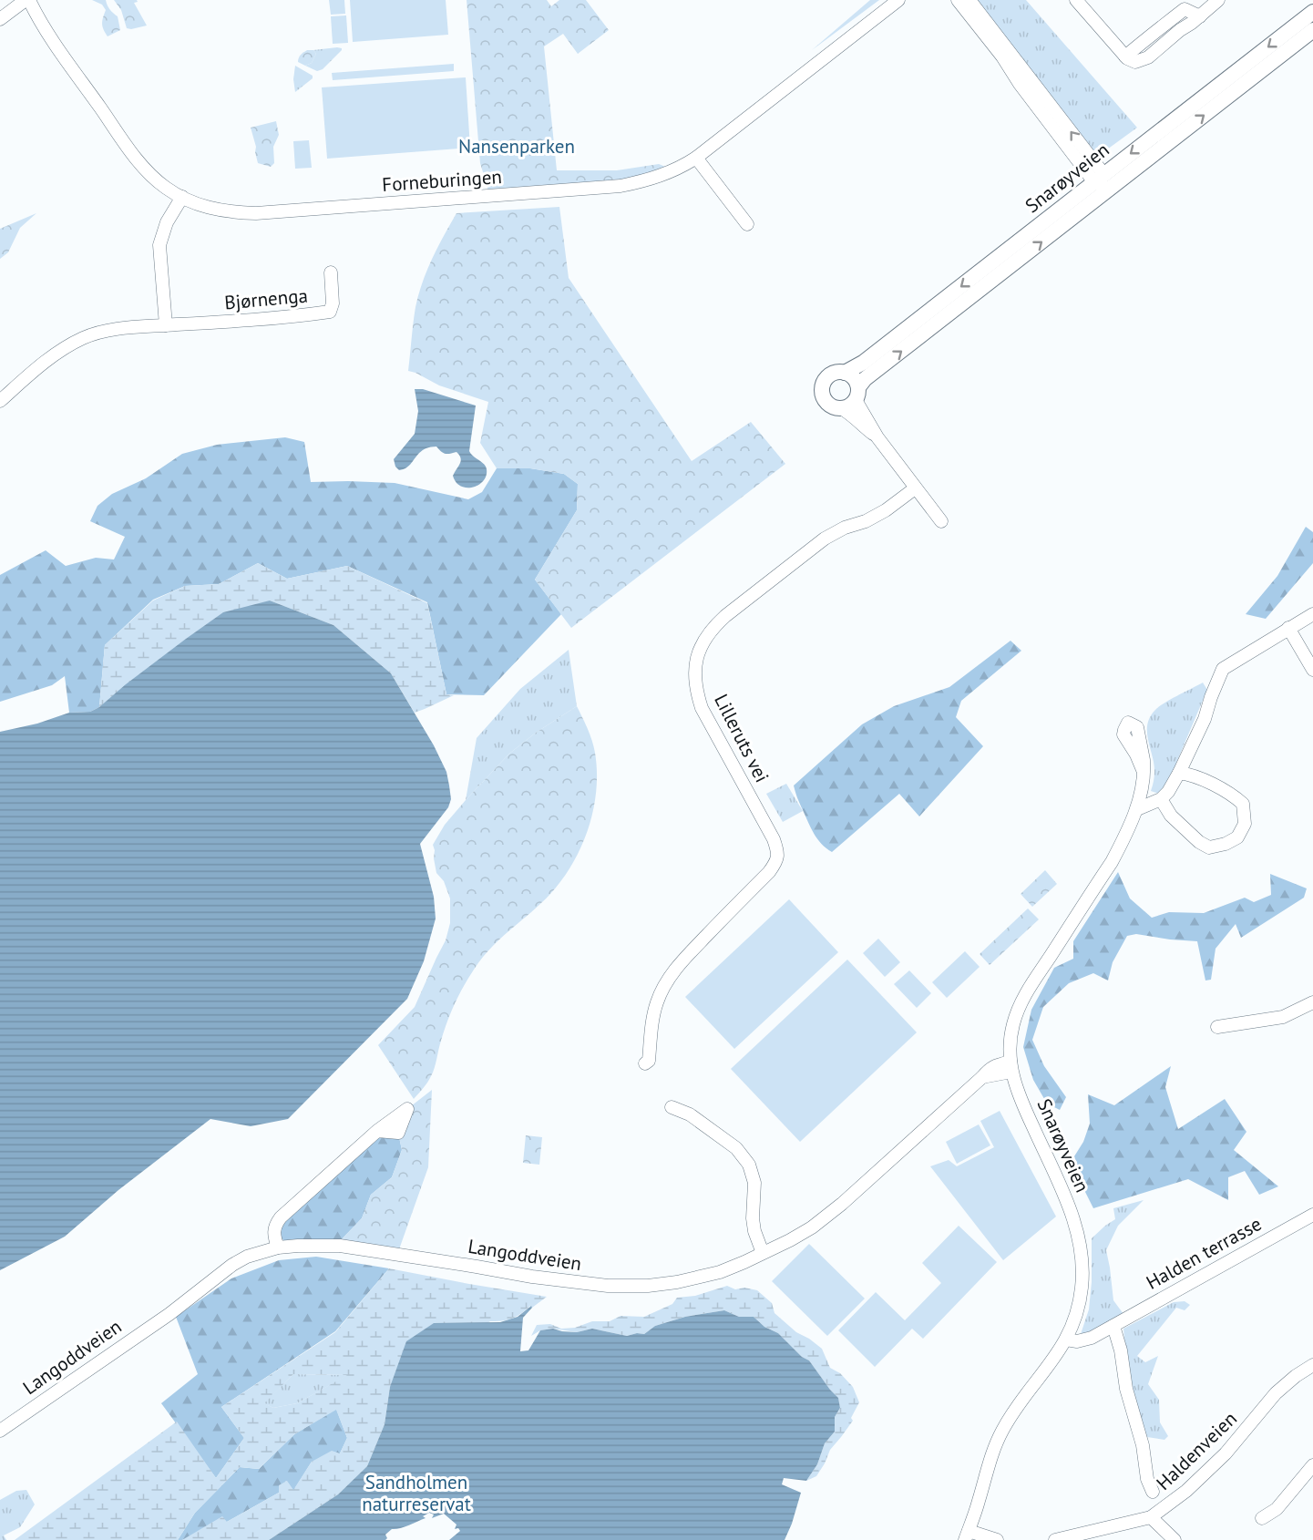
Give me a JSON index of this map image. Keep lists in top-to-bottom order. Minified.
{"streets":{"main road":["Snarøyveien"],"street":["Forneburingen","Bjørnenga","Lilleruts vei","Halden terrasse","Langoddveien","Haldenveien"]},"crossings":[["Snarøyveien","Halden terrasse"],["Snarøyveien","Langoddveien"]],"parks":["Nansenparken","Sandholmen naturreservat"]}
